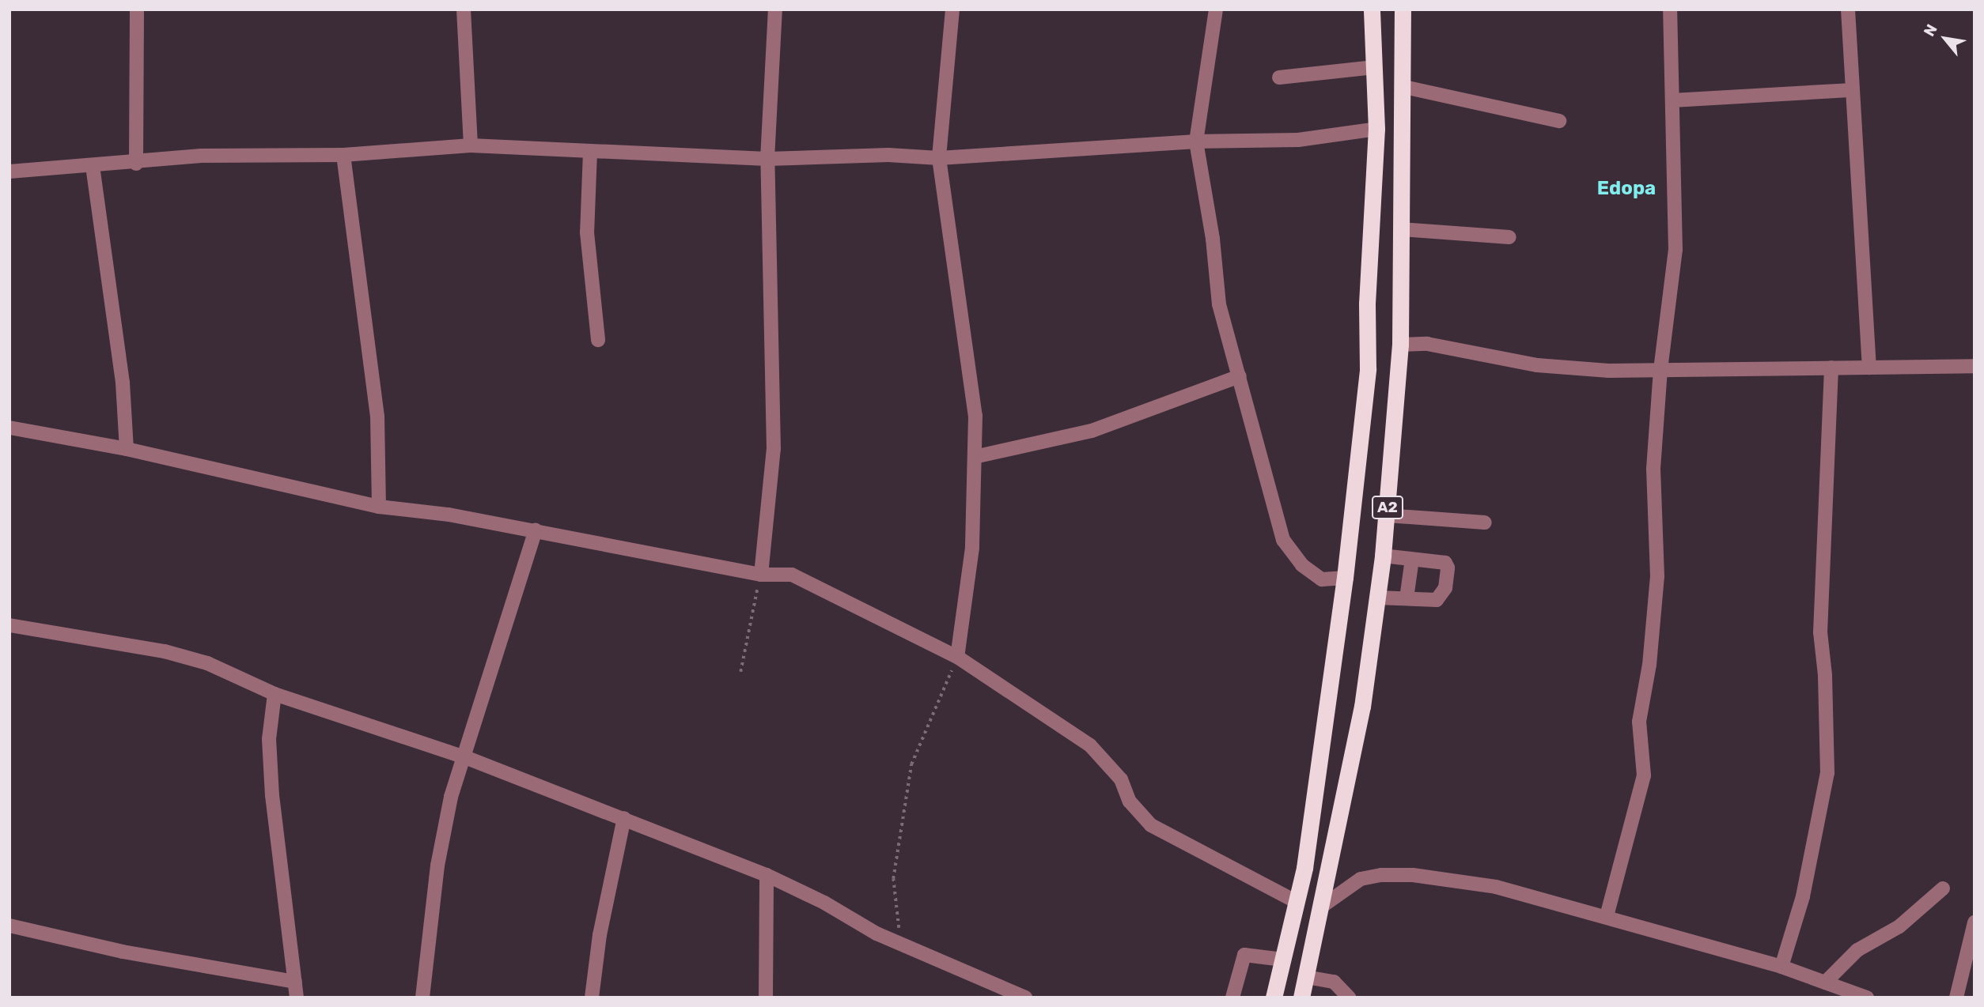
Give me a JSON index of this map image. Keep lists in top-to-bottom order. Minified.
{"streets":{"highway":["A2"]},"districts":["Edopa"],"north":"top left"}
